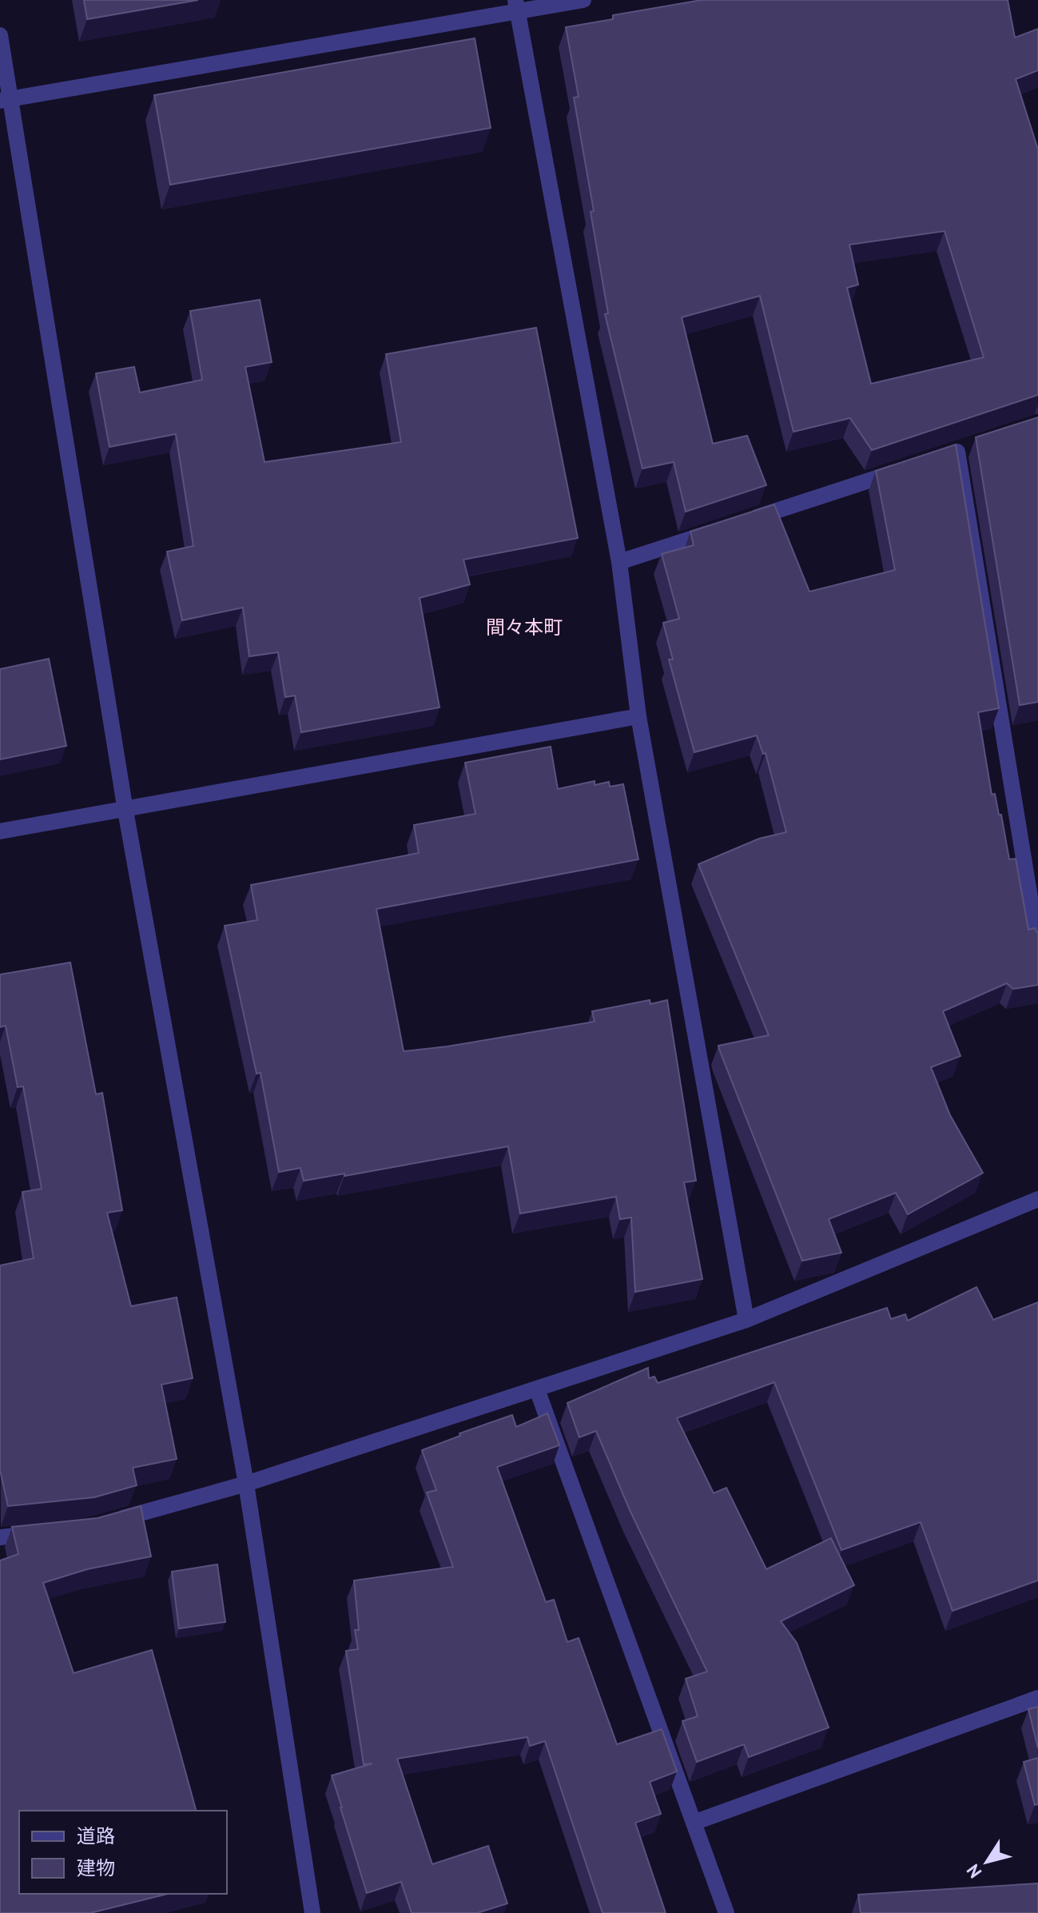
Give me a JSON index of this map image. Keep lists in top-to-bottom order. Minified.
{"districts":["間々本町"],"legend":["道路","建物"],"north":"bottom left"}
